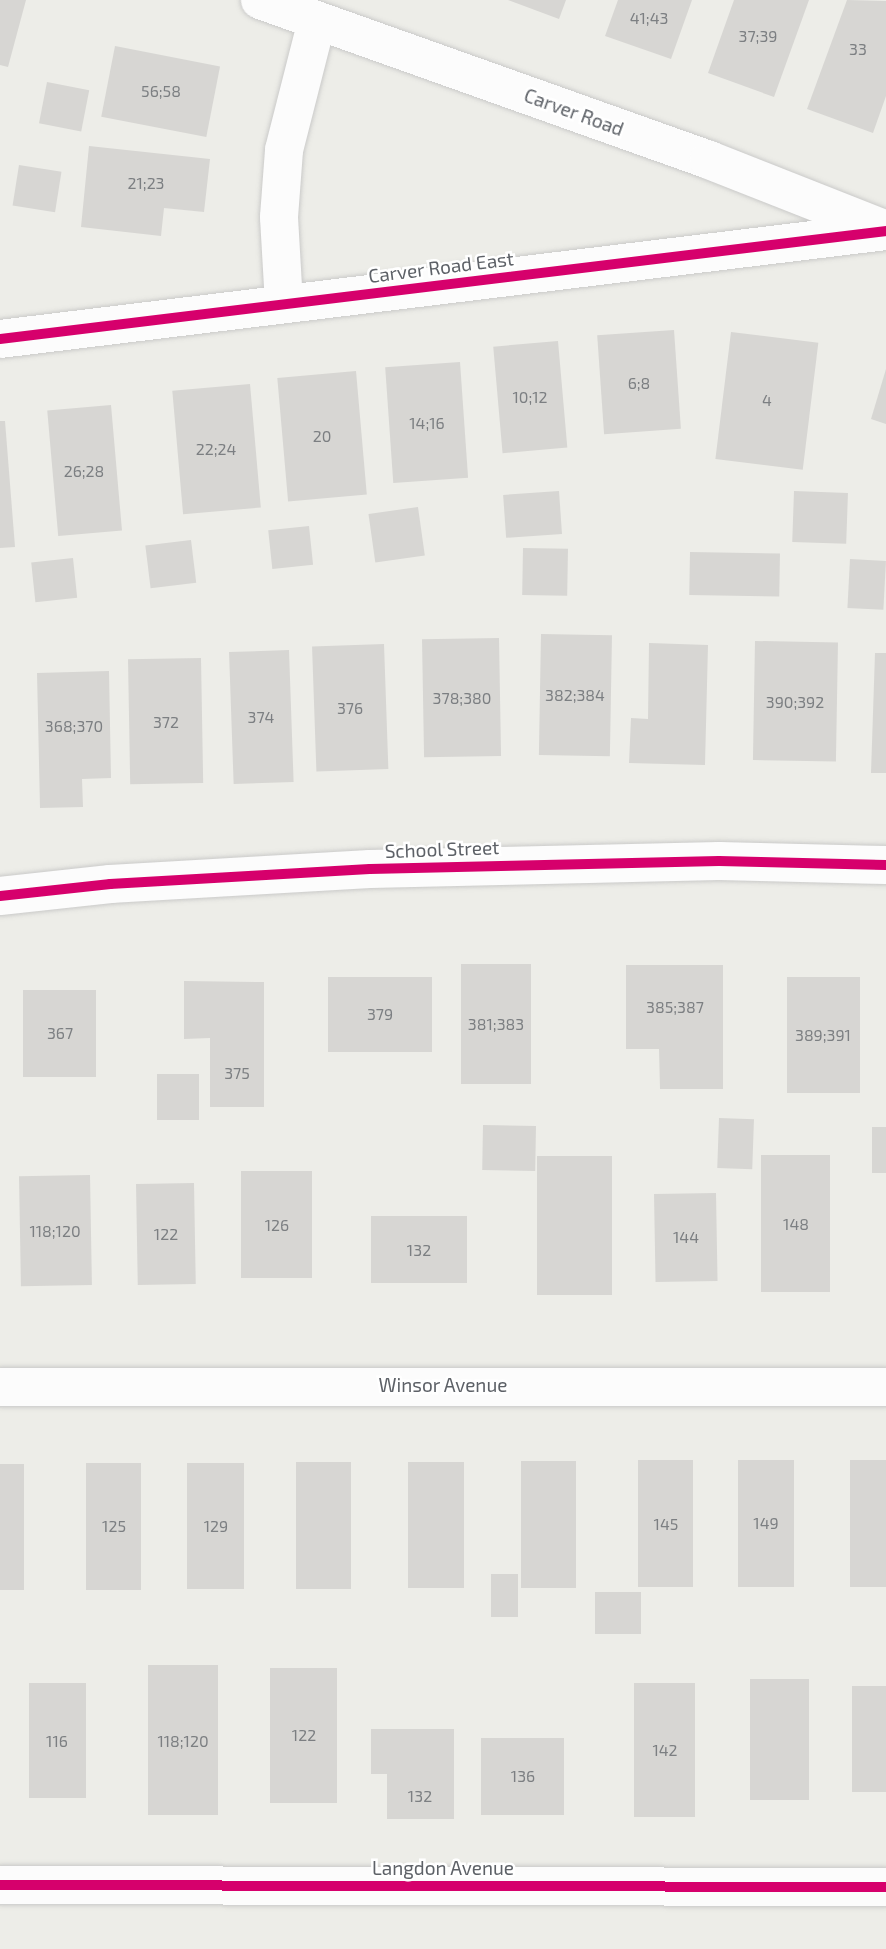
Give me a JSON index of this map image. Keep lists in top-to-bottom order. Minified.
{"streets":{"street":["Carver Road","Carver Road East","School Street","Winsor Avenue","Langdon Avenue"]},"crossings":[["Carver Road","Carver Road East"]],"house_numbers":["41;43","37;39","33","56;58","21;23","6;8","10;12","4","14;16","20","22;24","26;28","382;384","378;380","390;392","376","374","372","368;370","385;387","379","381;383","367","389;391","375","148","126","118;120","122","144","132","149","145","125","129","122","116","118;120","142","136","132"]}
